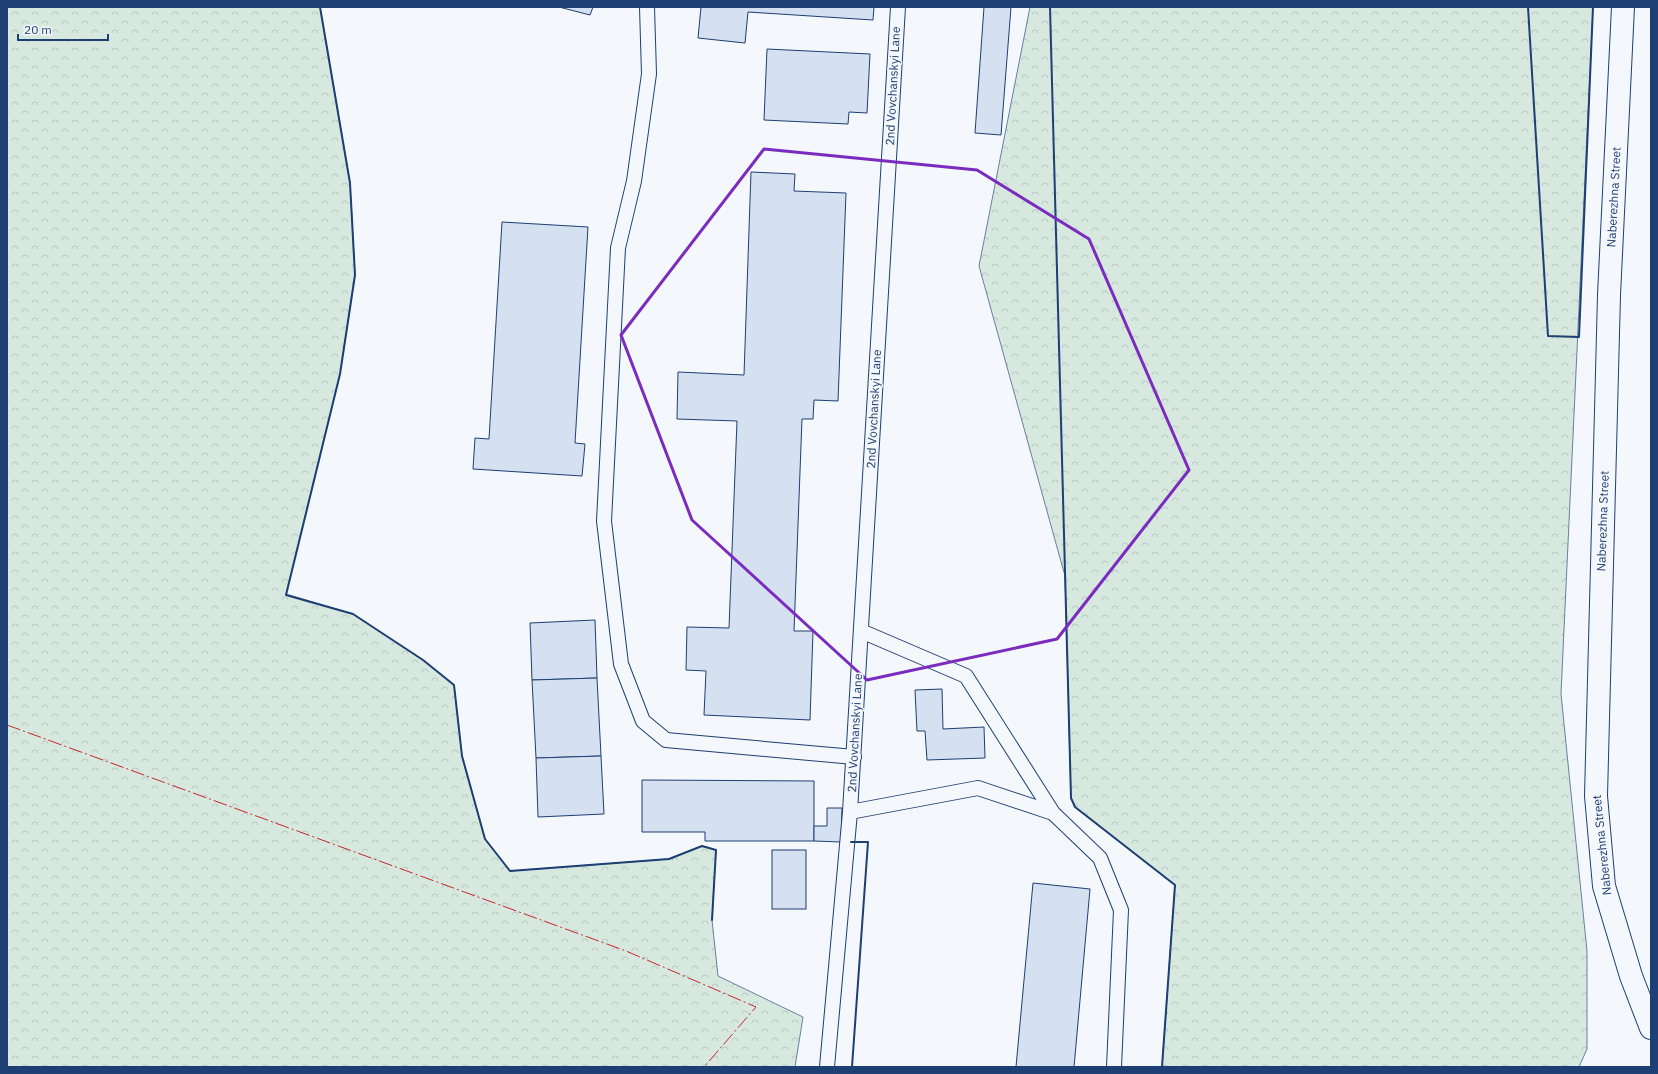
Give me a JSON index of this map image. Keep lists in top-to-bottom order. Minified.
{"streets":{"street":["Naberezhna Street"],"lane":["2nd Vovchanskyi Lane"]},"scale_bar":"20 m"}
